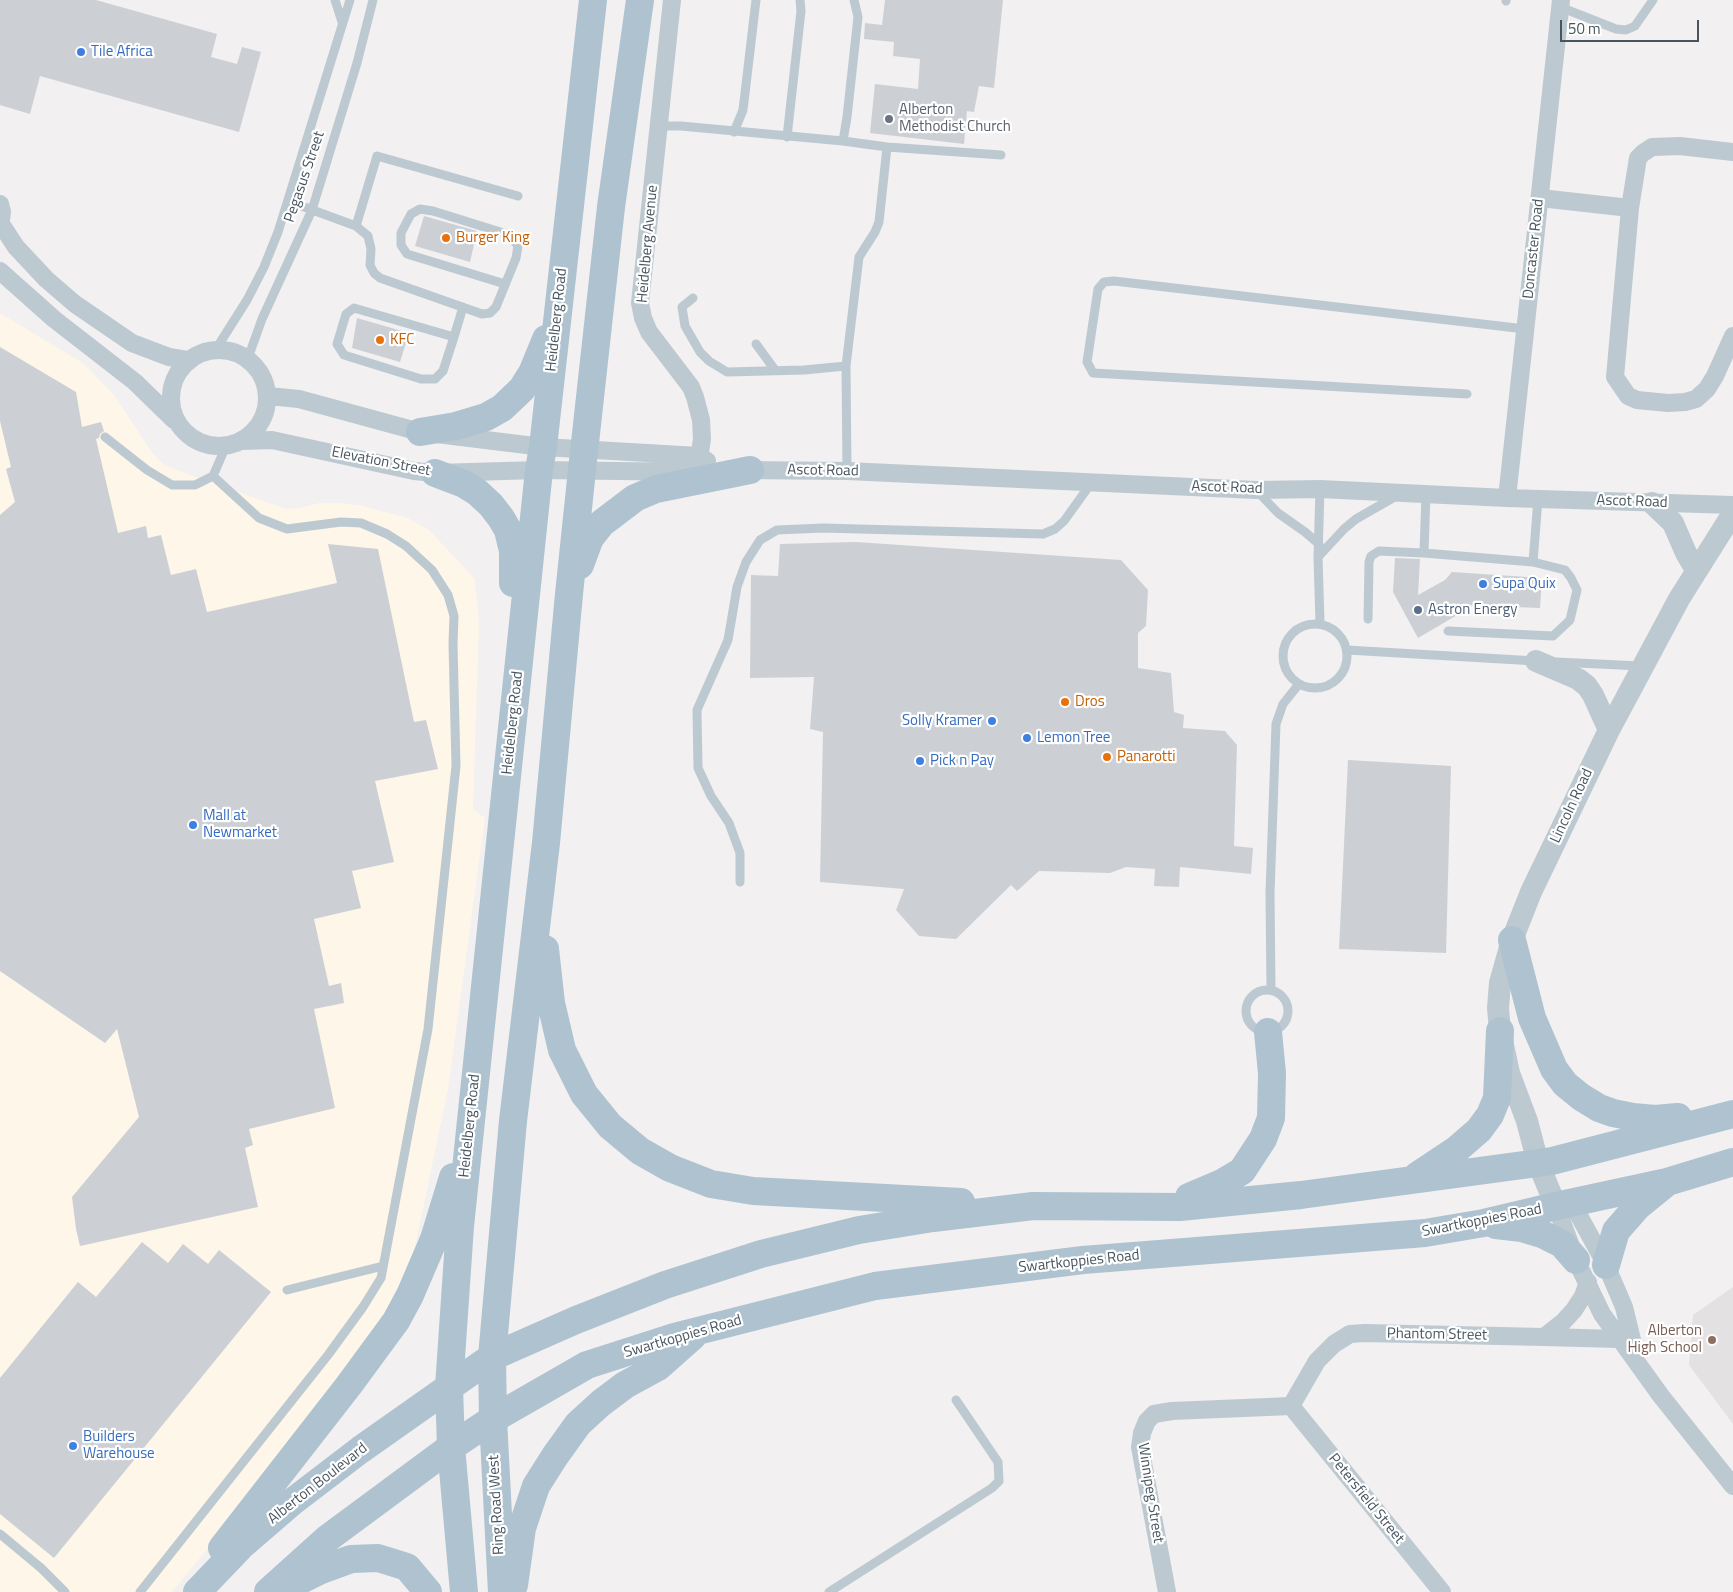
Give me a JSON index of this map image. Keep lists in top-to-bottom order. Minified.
{"streets":{"main road":["Heidelberg Road","Swartkoppies Road","Alberton Boulevard","Ring Road West"],"street":["Heidelberg Avenue","Doncaster Road","Elevation Street","Ascot Road","Lincoln Road","Phantom Street","Winnipeg Street","Petersfield Street"],"lane":["Pegasus Street"]},"crossings":[["Pegasus Street","Elevation Street"],["Heidelberg Avenue","Ascot Road"],["Doncaster Road","Ascot Road"],["Heidelberg Road","Elevation Street"],["Heidelberg Road","Swartkoppies Road"],["Heidelberg Road","Alberton Boulevard"],["Swartkoppies Road","Ring Road West"],["Phantom Street","Winnipeg Street"],["Phantom Street","Petersfield Street"],["Winnipeg Street","Petersfield Street"]],"places":["Tile Africa","Alberton Methodist Church","Burger King","KFC","Supa Quix","Astron Energy","Dros","Solly Kramer","Lemon Tree","Panarotti","Pick n Pay","Mall at Newmarket","Alberton High School","Builders Warehouse"],"scale_bar":"50 m"}
